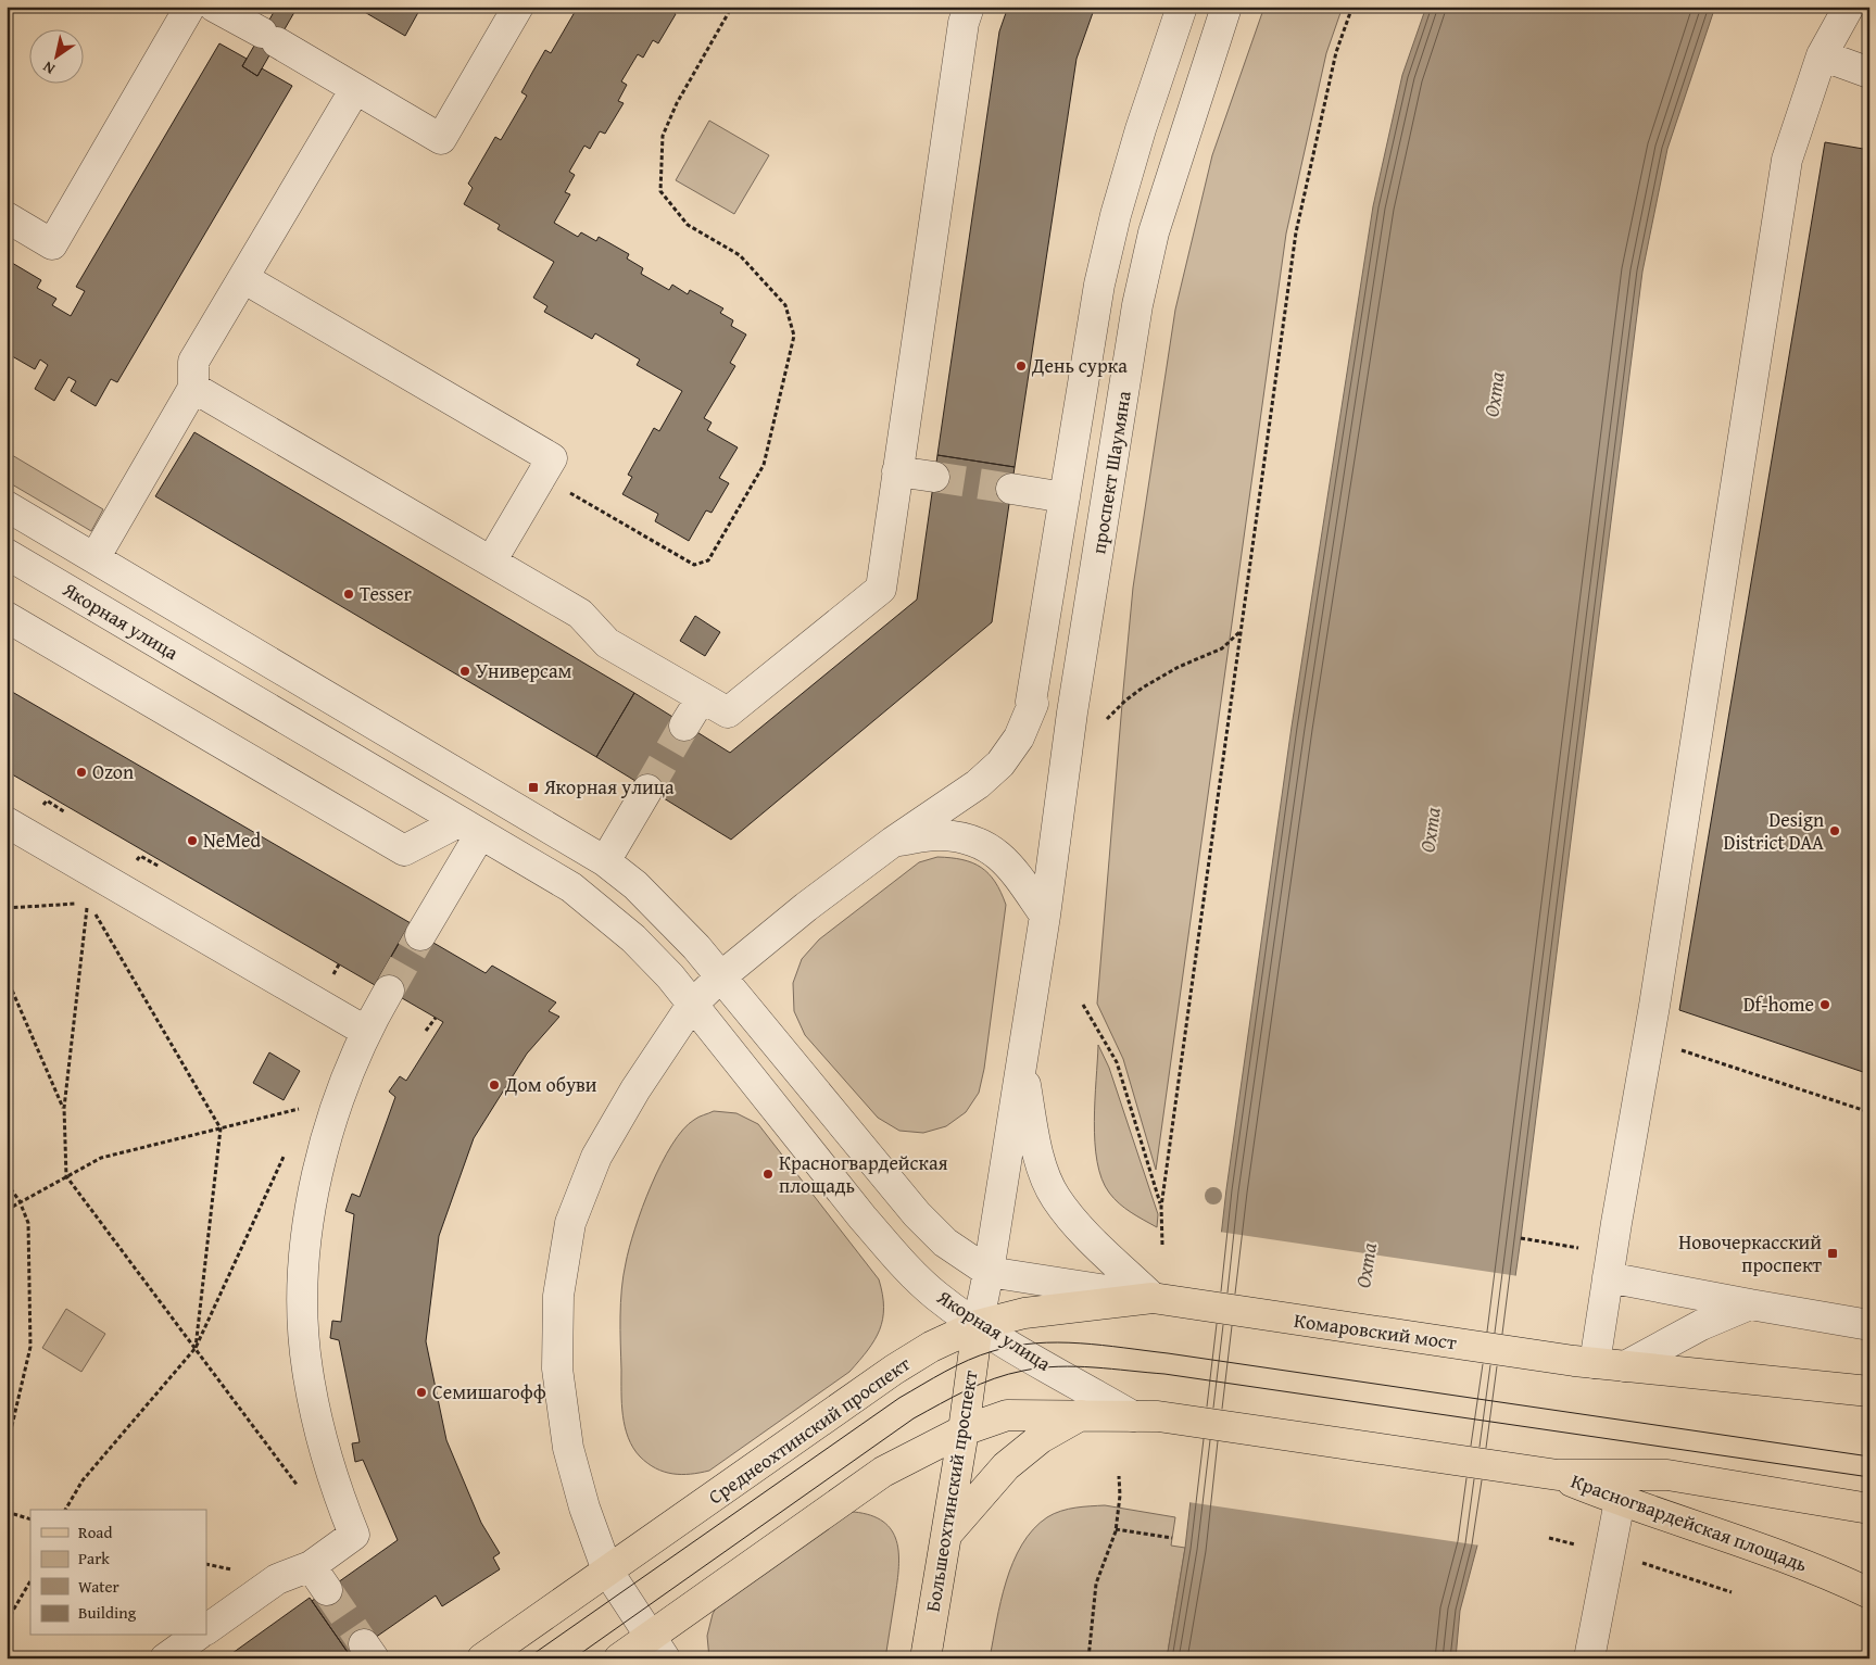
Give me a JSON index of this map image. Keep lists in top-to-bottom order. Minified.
{"streets":{"main road":["Комаровский мост","Среднеохтинский проспект","Большеохтинский проспект","Красногвардейская площадь"],"street":["проспект Шаумяна","Якорная улица"]},"crossings":[["Якорная улица","Среднеохтинский проспект"],["Якорная улица","Большеохтинский проспект"],["Комаровский мост","Среднеохтинский проспект"],["Среднеохтинский проспект","Большеохтинский проспект"]],"water":["Охта"],"places":{"other":["День сурка","Tesser","Универсам","Ozon","Design District DAA","NeMed","Df-home","Дом обуви","Красногвардейская площадь","Семишагофф"],"transit":["Якорная улица","Новочеркасский проспект"]},"legend":["Road","Park","Water","Building"],"north":"bottom left"}
